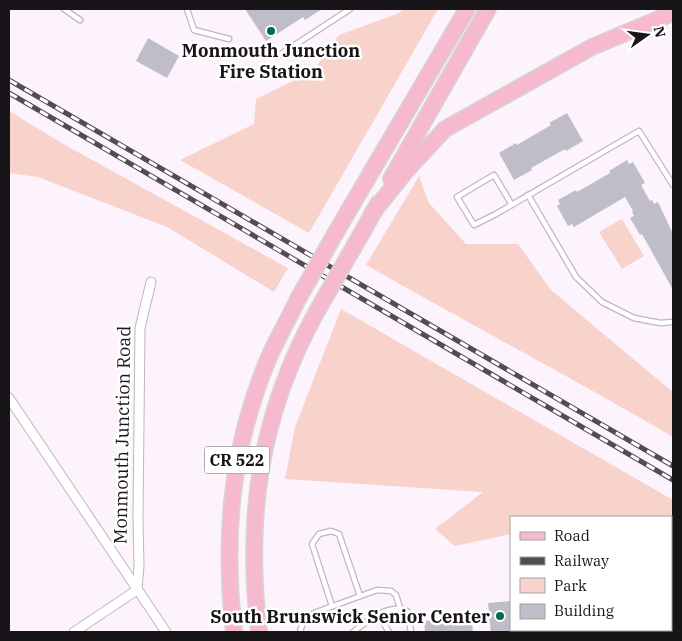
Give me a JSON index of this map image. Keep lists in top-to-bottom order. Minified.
{"streets":{"main road":["CR 522"],"street":["Monmouth Junction Road"]},"places":["Monmouth Junction Fire Station","South Brunswick Senior Center"],"legend":["Road","Railway","Park","Building"],"north":"right"}
